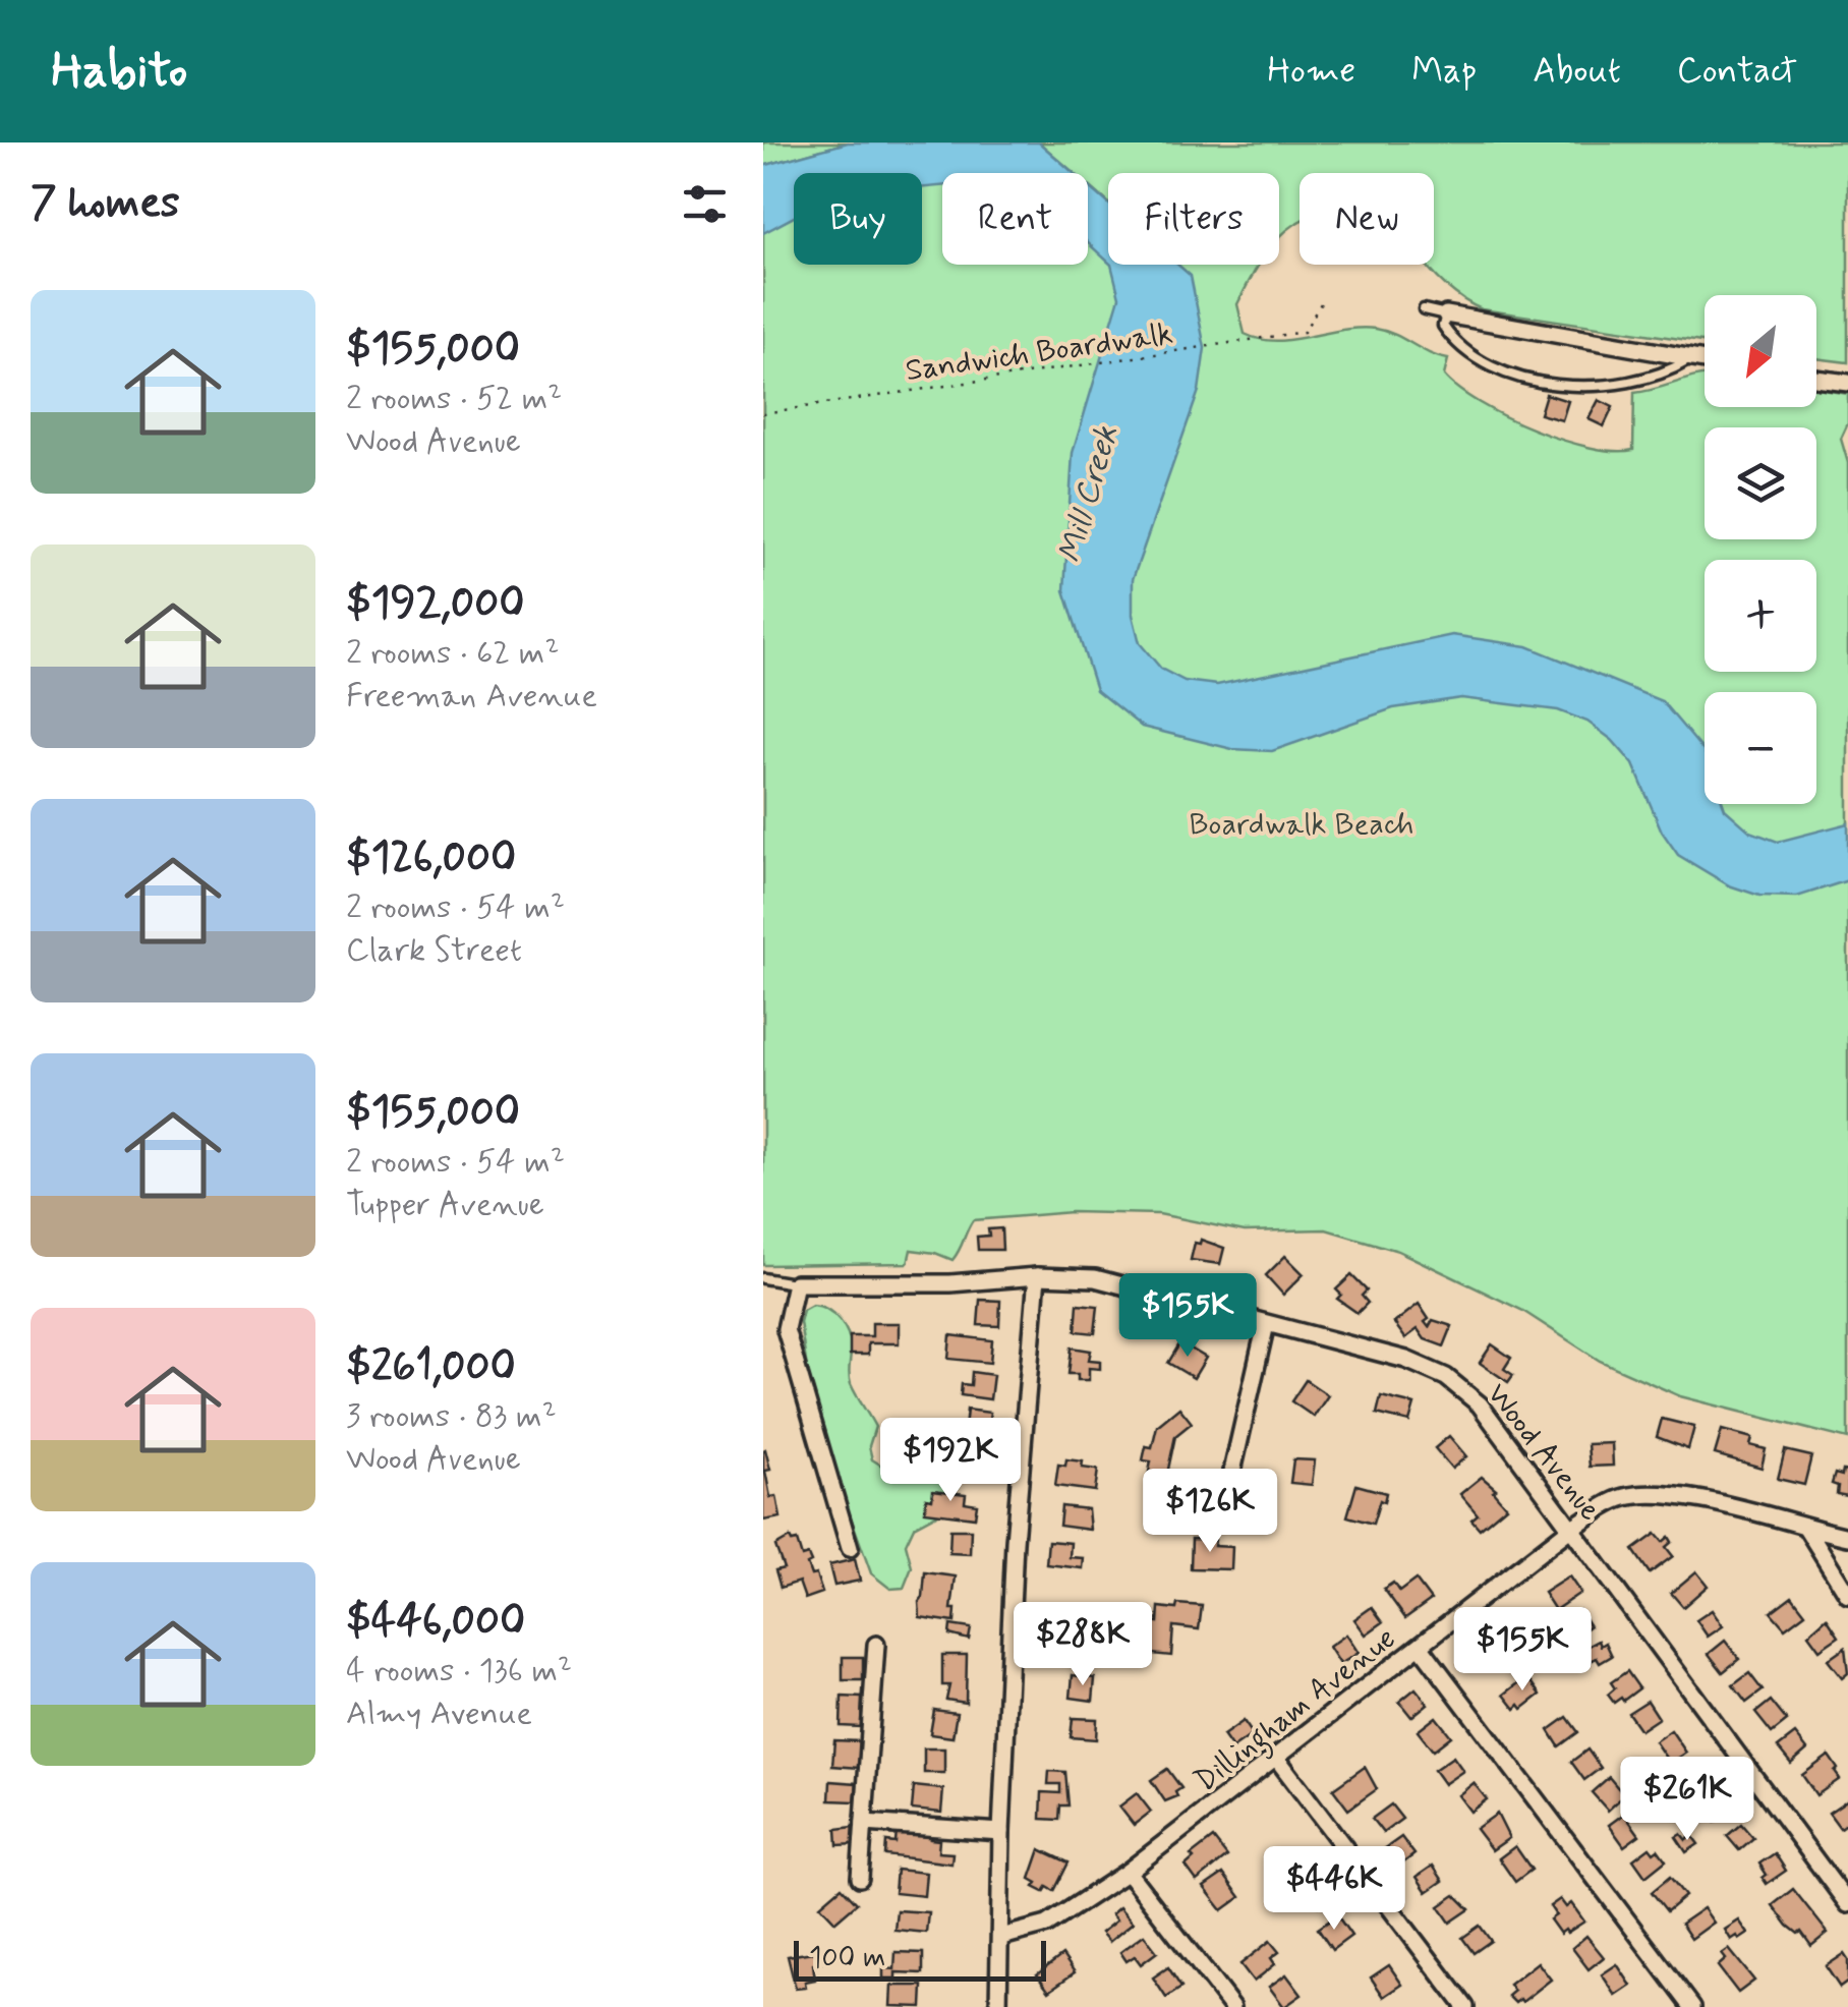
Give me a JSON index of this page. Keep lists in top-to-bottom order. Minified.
{"streets":{"street":["Wood Avenue","Dillingham Avenue"],"path":["Sandwich Boardwalk"]},"crossings":[["Wood Avenue","Dillingham Avenue"]],"water":["Mill Creek"],"parks":["Boardwalk Beach"],"scale_bar":"100 m","north":"bottom left","page":{"header":"Habito","nav":["Home","Map","About","Contact"],"heading":"7 homes","chip":["Buy","Rent","Filters","New"],"list":[{"name":"$155,000","note":"2 rooms · 52 m² · Wood Avenue"},{"name":"$192,000","note":"2 rooms · 62 m² · Freeman Avenue"},{"name":"$126,000","note":"2 rooms · 54 m² · Clark Street"},{"name":"$155,000","note":"2 rooms · 54 m² · Tupper Avenue"},{"name":"$261,000","note":"3 rooms · 83 m² · Wood Avenue"},{"name":"$446,000","note":"4 rooms · 136 m² · Almy Avenue"}],"map_buttons":["+","−"],"price":["$155K","$192K","$126K","$288K","$155K","$261K","$446K"],"scale":"100 m"}}
